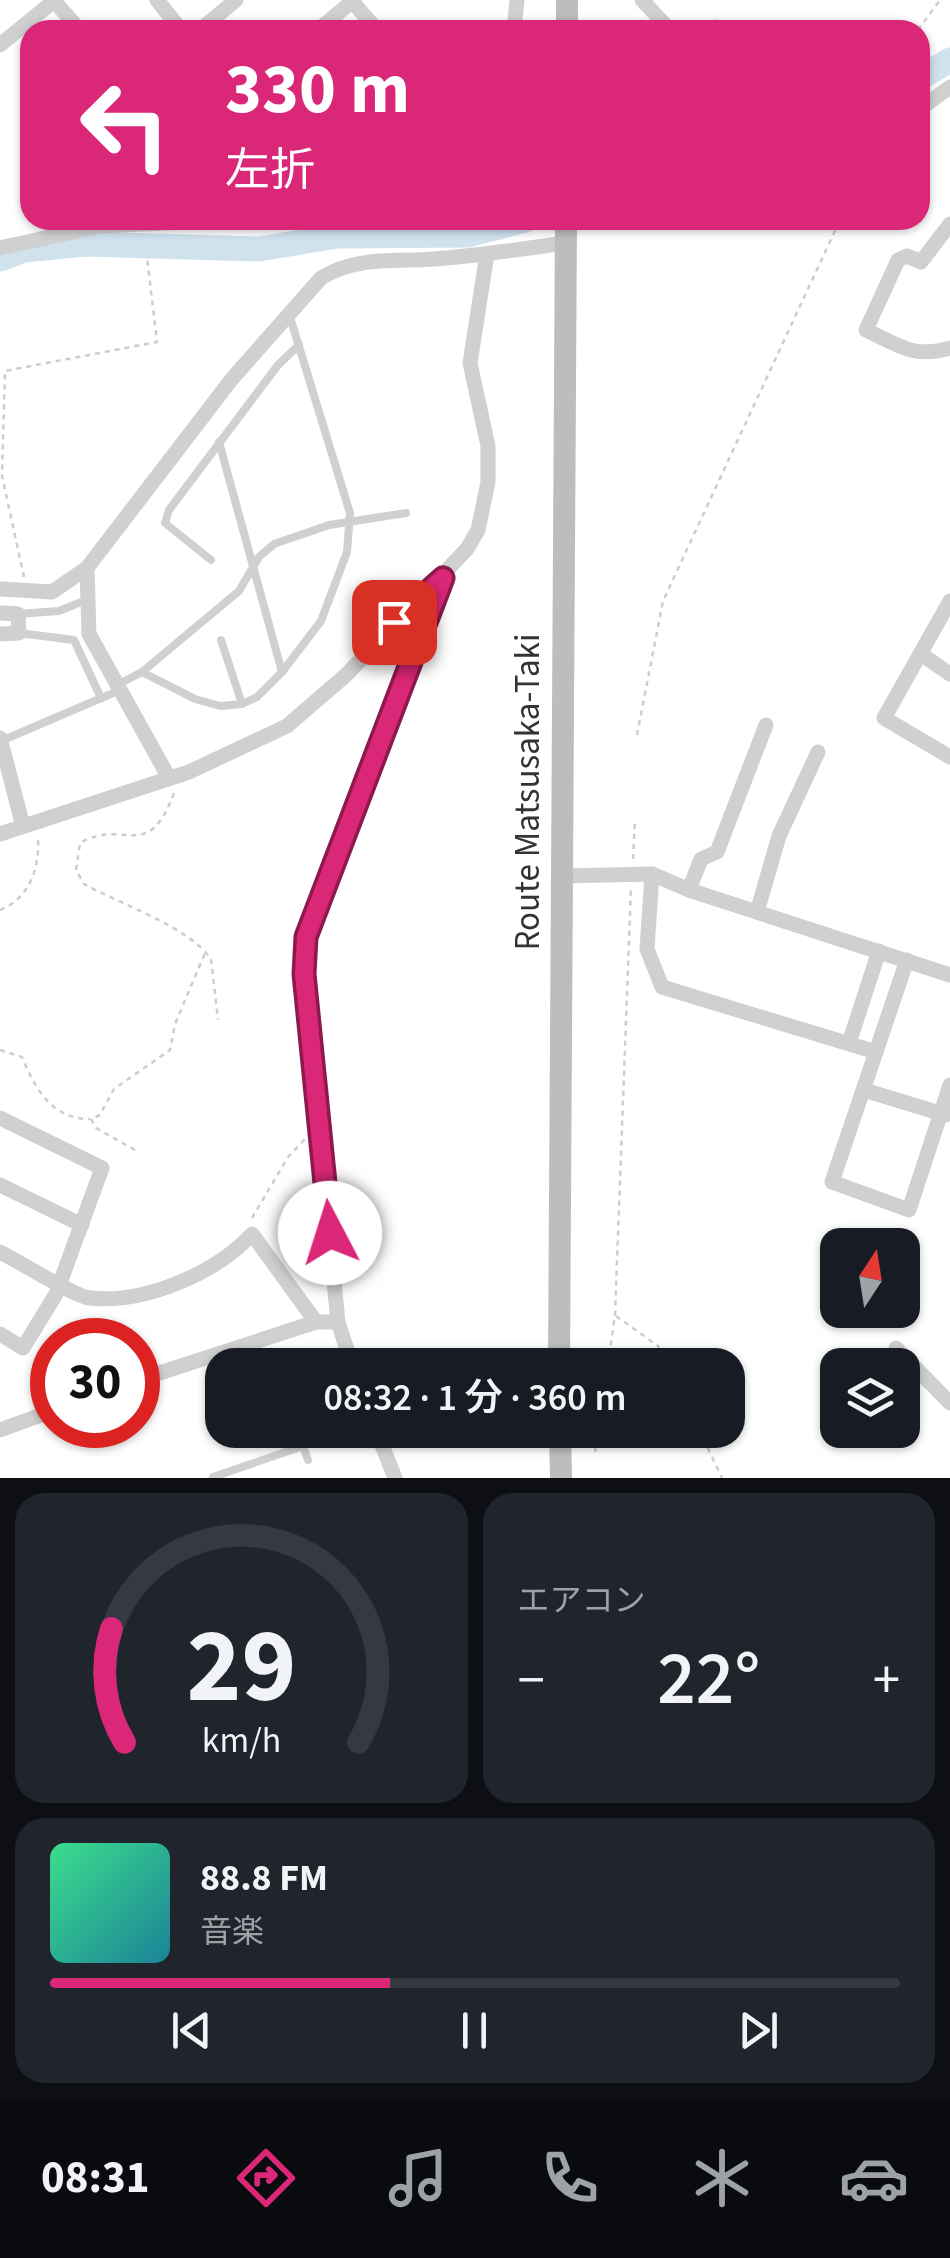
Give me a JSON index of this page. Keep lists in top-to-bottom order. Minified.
{"streets":{"main road":["Route Matsusaka-Taki"]},"north":"top","page":{"turn":["330 m","左折"],"limit":"30","trip":"08:32 · 1 分 · 360 m","tile":"エアコン","heat":["−","22°","+"],"song":["88.8 FM","音楽"],"tabs":"08:31","gauge":["29","km/h"]}}
